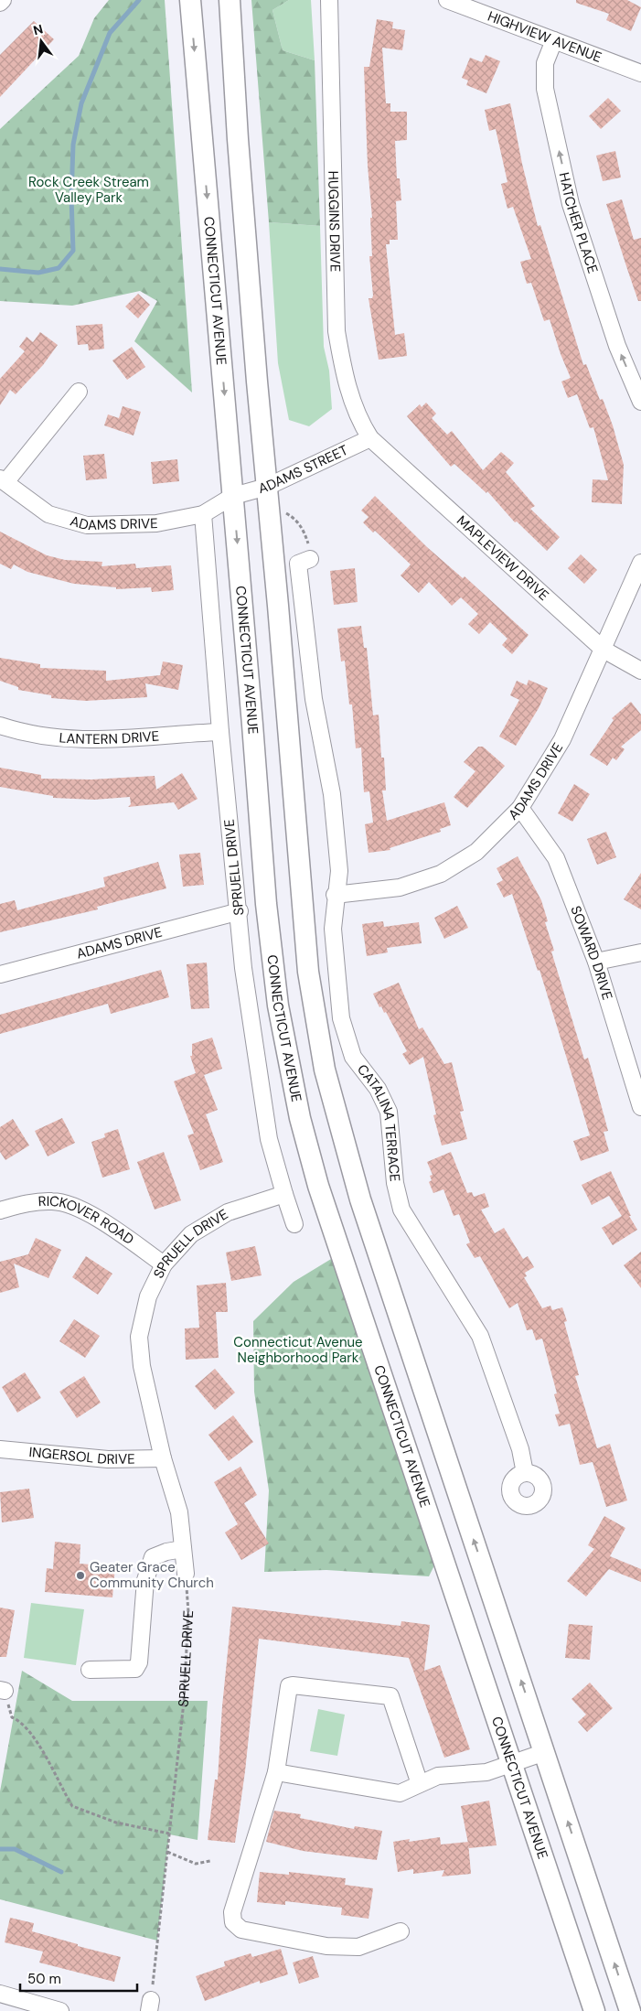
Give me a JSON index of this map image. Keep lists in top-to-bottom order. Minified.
{"streets":{"main road":["CONNECTICUT AVENUE"],"street":["HIGHVIEW AVENUE","HUGGINS DRIVE","HATCHER PLACE","ADAMS STREET","ADAMS DRIVE","MAPLEVIEW DRIVE","LANTERN DRIVE","SPRUELL DRIVE","SOWARD DRIVE","CATALINA TERRACE","RICKOVER ROAD","INGERSOL DRIVE"]},"crossings":[["HIGHVIEW AVENUE","HATCHER PLACE"],["HUGGINS DRIVE","ADAMS STREET"],["HUGGINS DRIVE","MAPLEVIEW DRIVE"],["CONNECTICUT AVENUE","ADAMS STREET"],["CONNECTICUT AVENUE","ADAMS DRIVE"],["ADAMS STREET","ADAMS DRIVE"],["ADAMS STREET","MAPLEVIEW DRIVE"],["ADAMS DRIVE","MAPLEVIEW DRIVE"],["ADAMS DRIVE","SPRUELL DRIVE"],["ADAMS DRIVE","SOWARD DRIVE"],["ADAMS DRIVE","CATALINA TERRACE"],["LANTERN DRIVE","SPRUELL DRIVE"],["SPRUELL DRIVE","RICKOVER ROAD"],["SPRUELL DRIVE","INGERSOL DRIVE"]],"one_way":["HATCHER PLACE"],"parks":["Rock Creek Stream Valley Park","Connecticut Avenue Neighborhood Park"],"places":["Geater Grace Community Church"],"scale_bar":"50 m","north":"top"}
